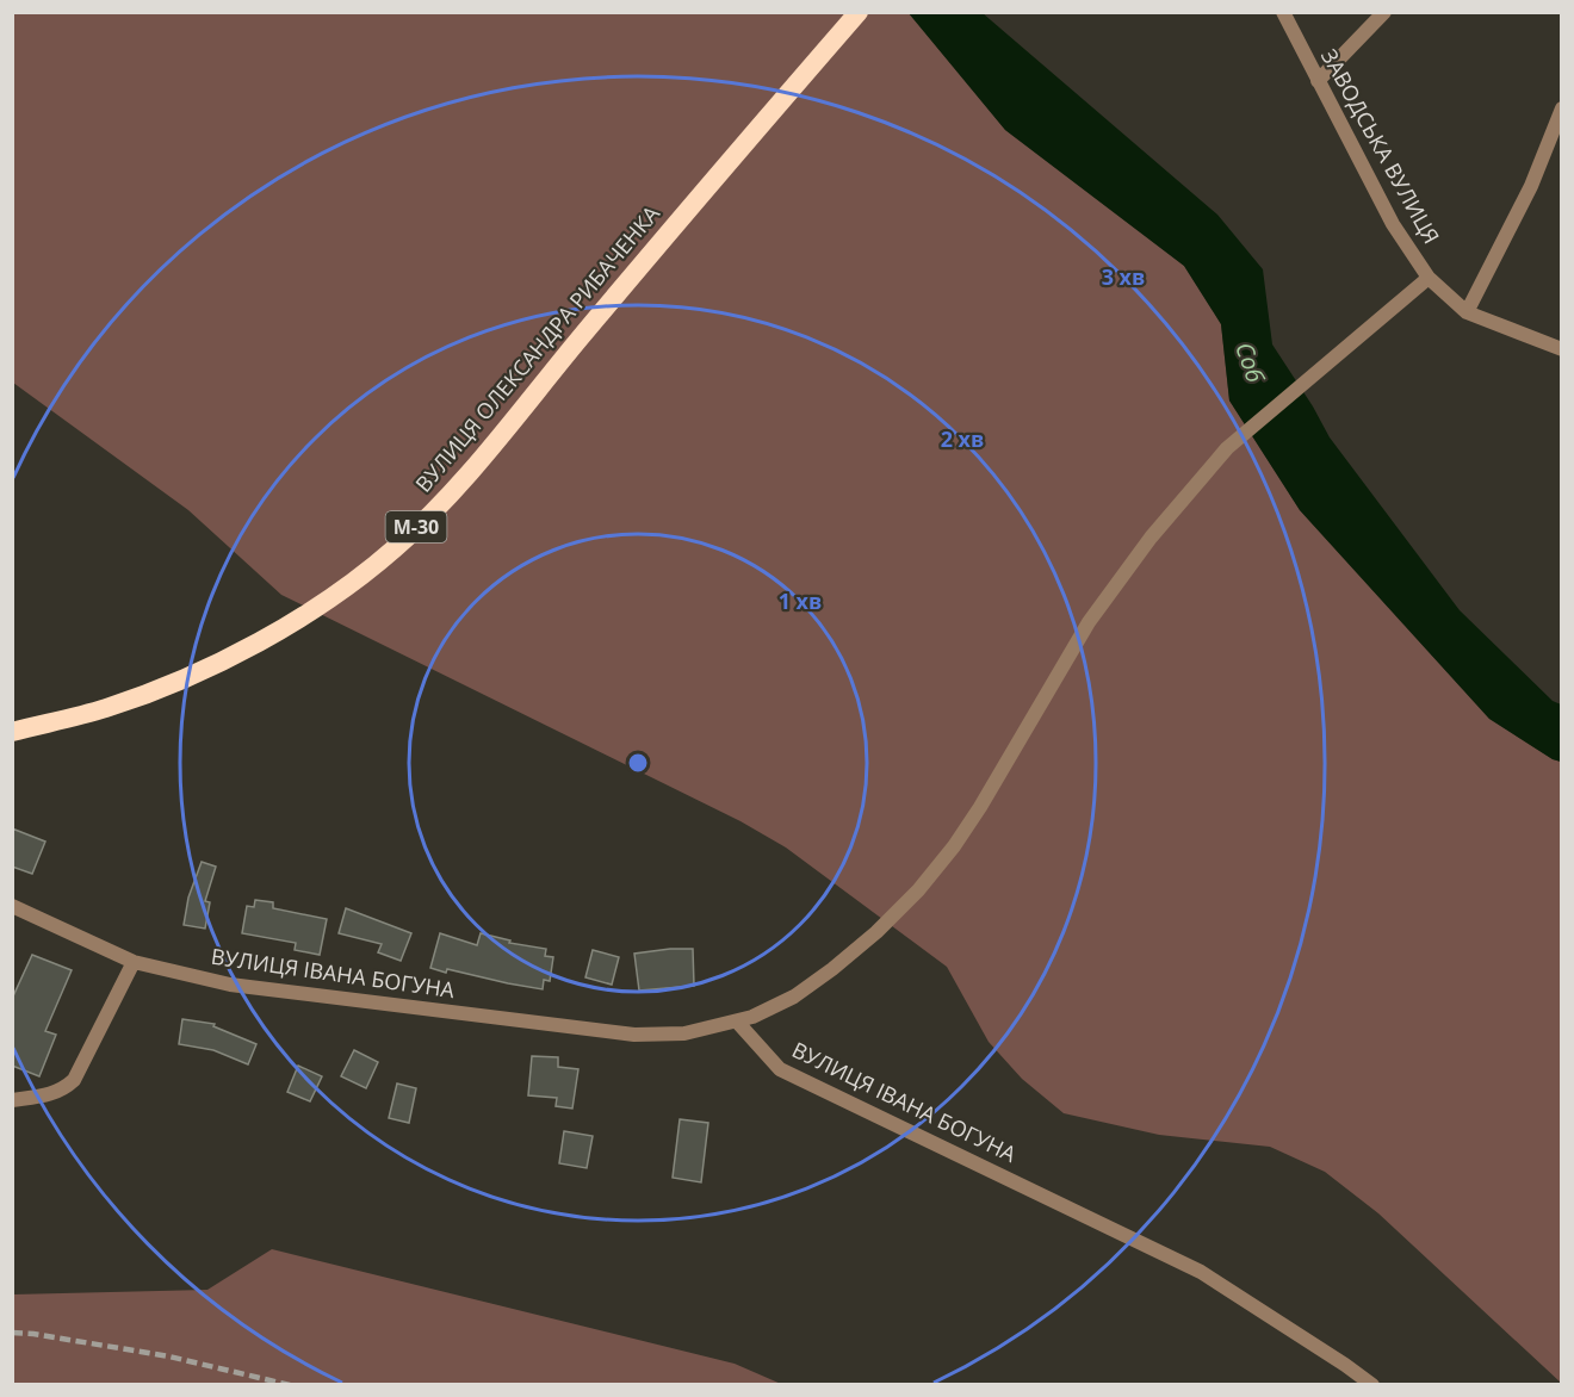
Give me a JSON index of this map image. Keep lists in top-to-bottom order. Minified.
{"streets":{"highway":["ВУЛИЦЯ ОЛЕКСАНДРА РИБАЧЕНКА","М-30"],"street":["ЗАВОДСЬКА ВУЛИЦЯ","ВУЛИЦЯ ІВАНА БОГУНА"]},"water":["Соб"],"rings":["3 хв","2 хв","1 хв"]}
